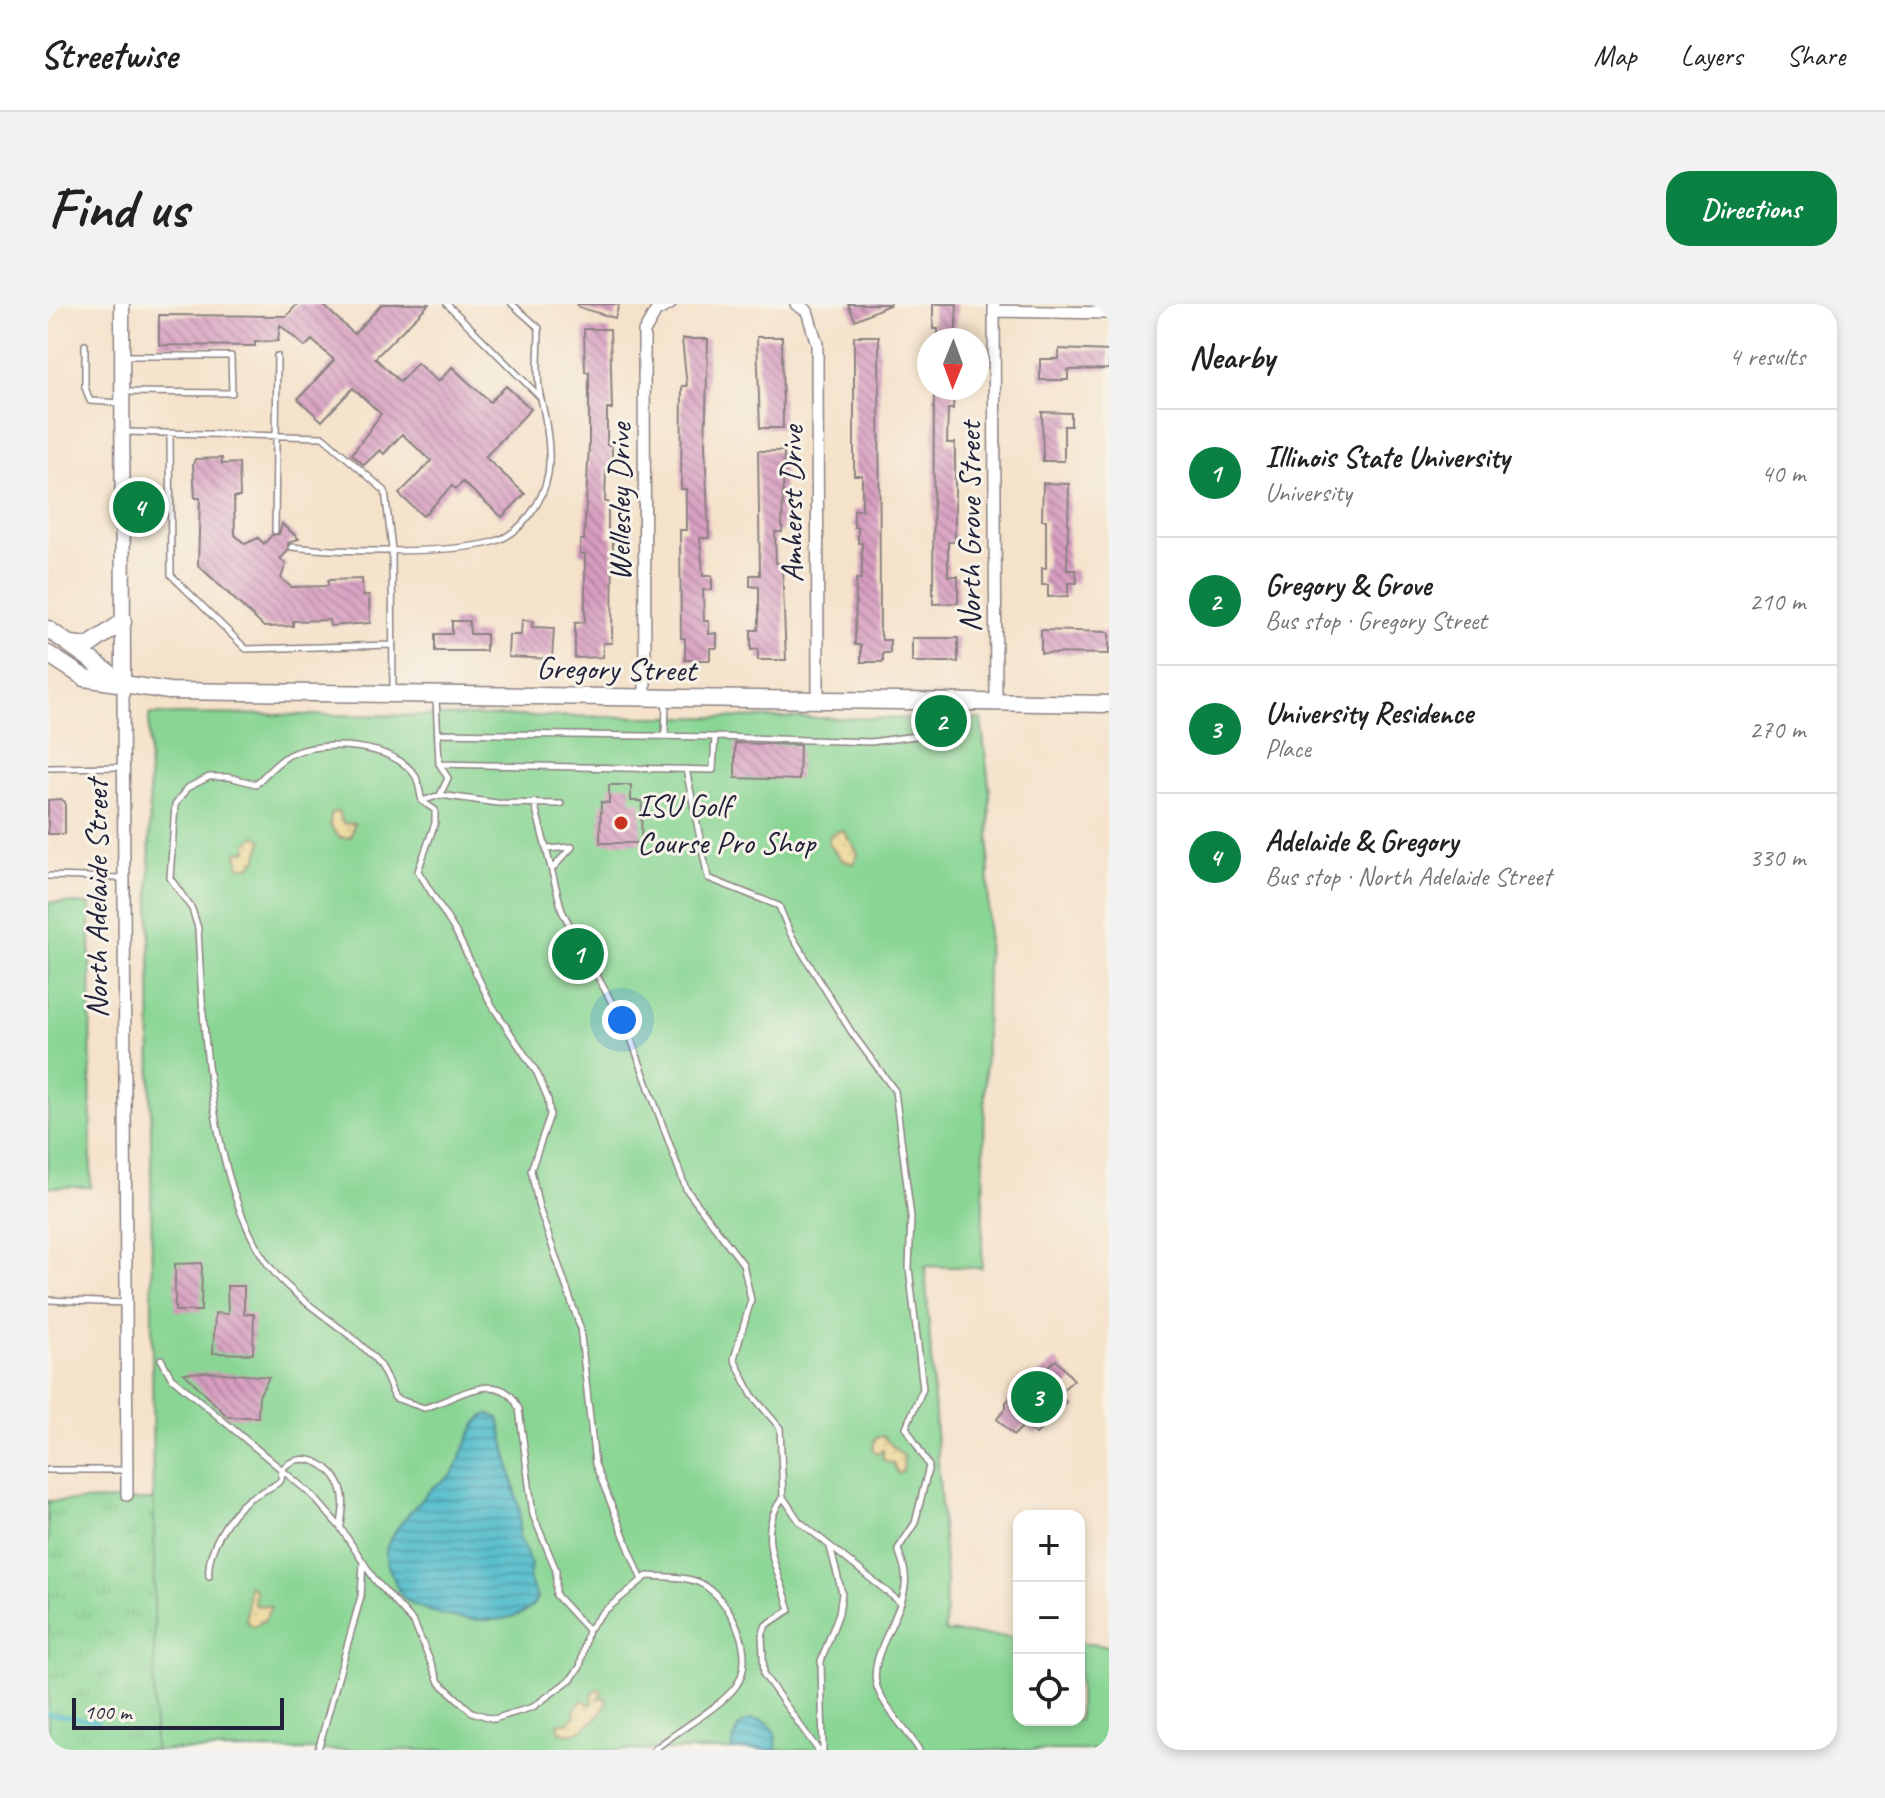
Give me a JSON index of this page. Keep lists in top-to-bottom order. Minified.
{"streets":{"main road":["Gregory Street"],"street":["Wellesley Drive","Amherst Drive","North Grove Street","North Adelaide Street"]},"crossings":[["Wellesley Drive","Gregory Street"],["Amherst Drive","Gregory Street"],["North Grove Street","Gregory Street"],["Gregory Street","North Adelaide Street"]],"places":["ISU Golf Course Pro Shop"],"scale_bar":"100 m","north":"bottom","page":{"header":"Streetwise","nav":["Map","Layers","Share"],"buttons":"Directions","title":"Find us","heading":["Nearby","4 results"],"list":[{"mark":"1","name":"Illinois State University","note":"University","value":"40 m"},{"mark":"2","name":"Gregory & Grove","note":"Bus stop · Gregory Street","value":"210 m"},{"mark":"3","name":"University Residence","note":"Place","value":"270 m"},{"mark":"4","name":"Adelaide & Gregory","note":"Bus stop · North Adelaide Street","value":"330 m"}],"pins":["4","2","1","3"],"map_buttons":["+","−"],"scale":"100 m"}}
